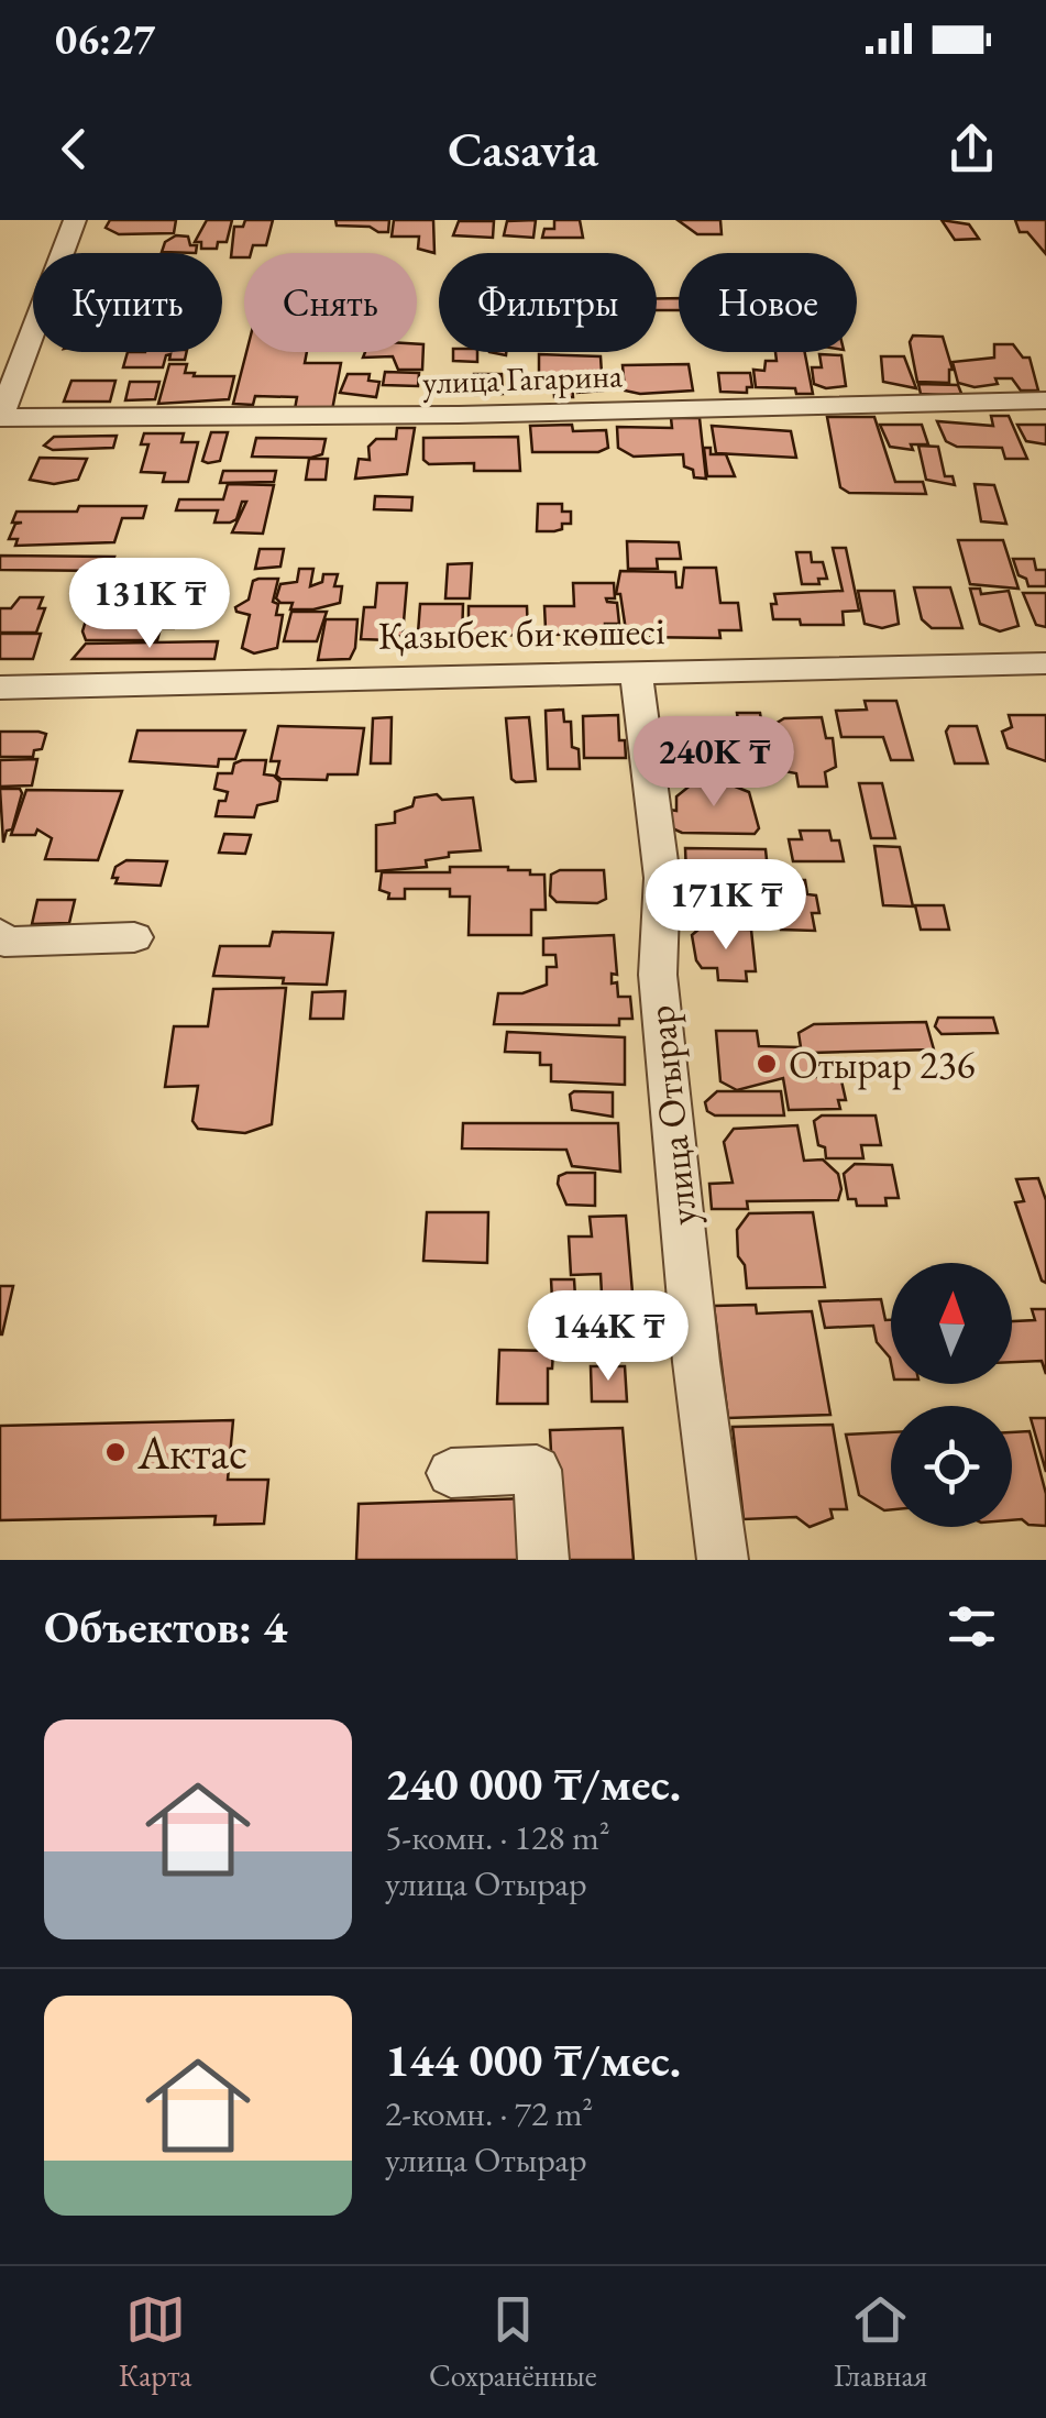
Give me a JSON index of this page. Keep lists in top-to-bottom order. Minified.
{"streets":{"street":["улица Гагарина","Қазыбек би көшесі","улица Отырар"]},"crossings":[["Қазыбек би көшесі","улица Отырар"]],"places":["Отырар 236","Актас"],"north":"top","page":{"status":"06:27","header":"Casavia","chip":["Купить","Снять","Фильтры","Новое"],"price":["131K ₸","240K ₸","171K ₸","144K ₸"],"heading":"Объектов: 4","list":[{"name":"240 000 ₸/мес.","note":"5-комн. · 128 m² · улица Отырар"},{"name":"144 000 ₸/мес.","note":"2-комн. · 72 m² · улица Отырар"}],"tabs":["Карта","Сохранённые","Главная"]}}
